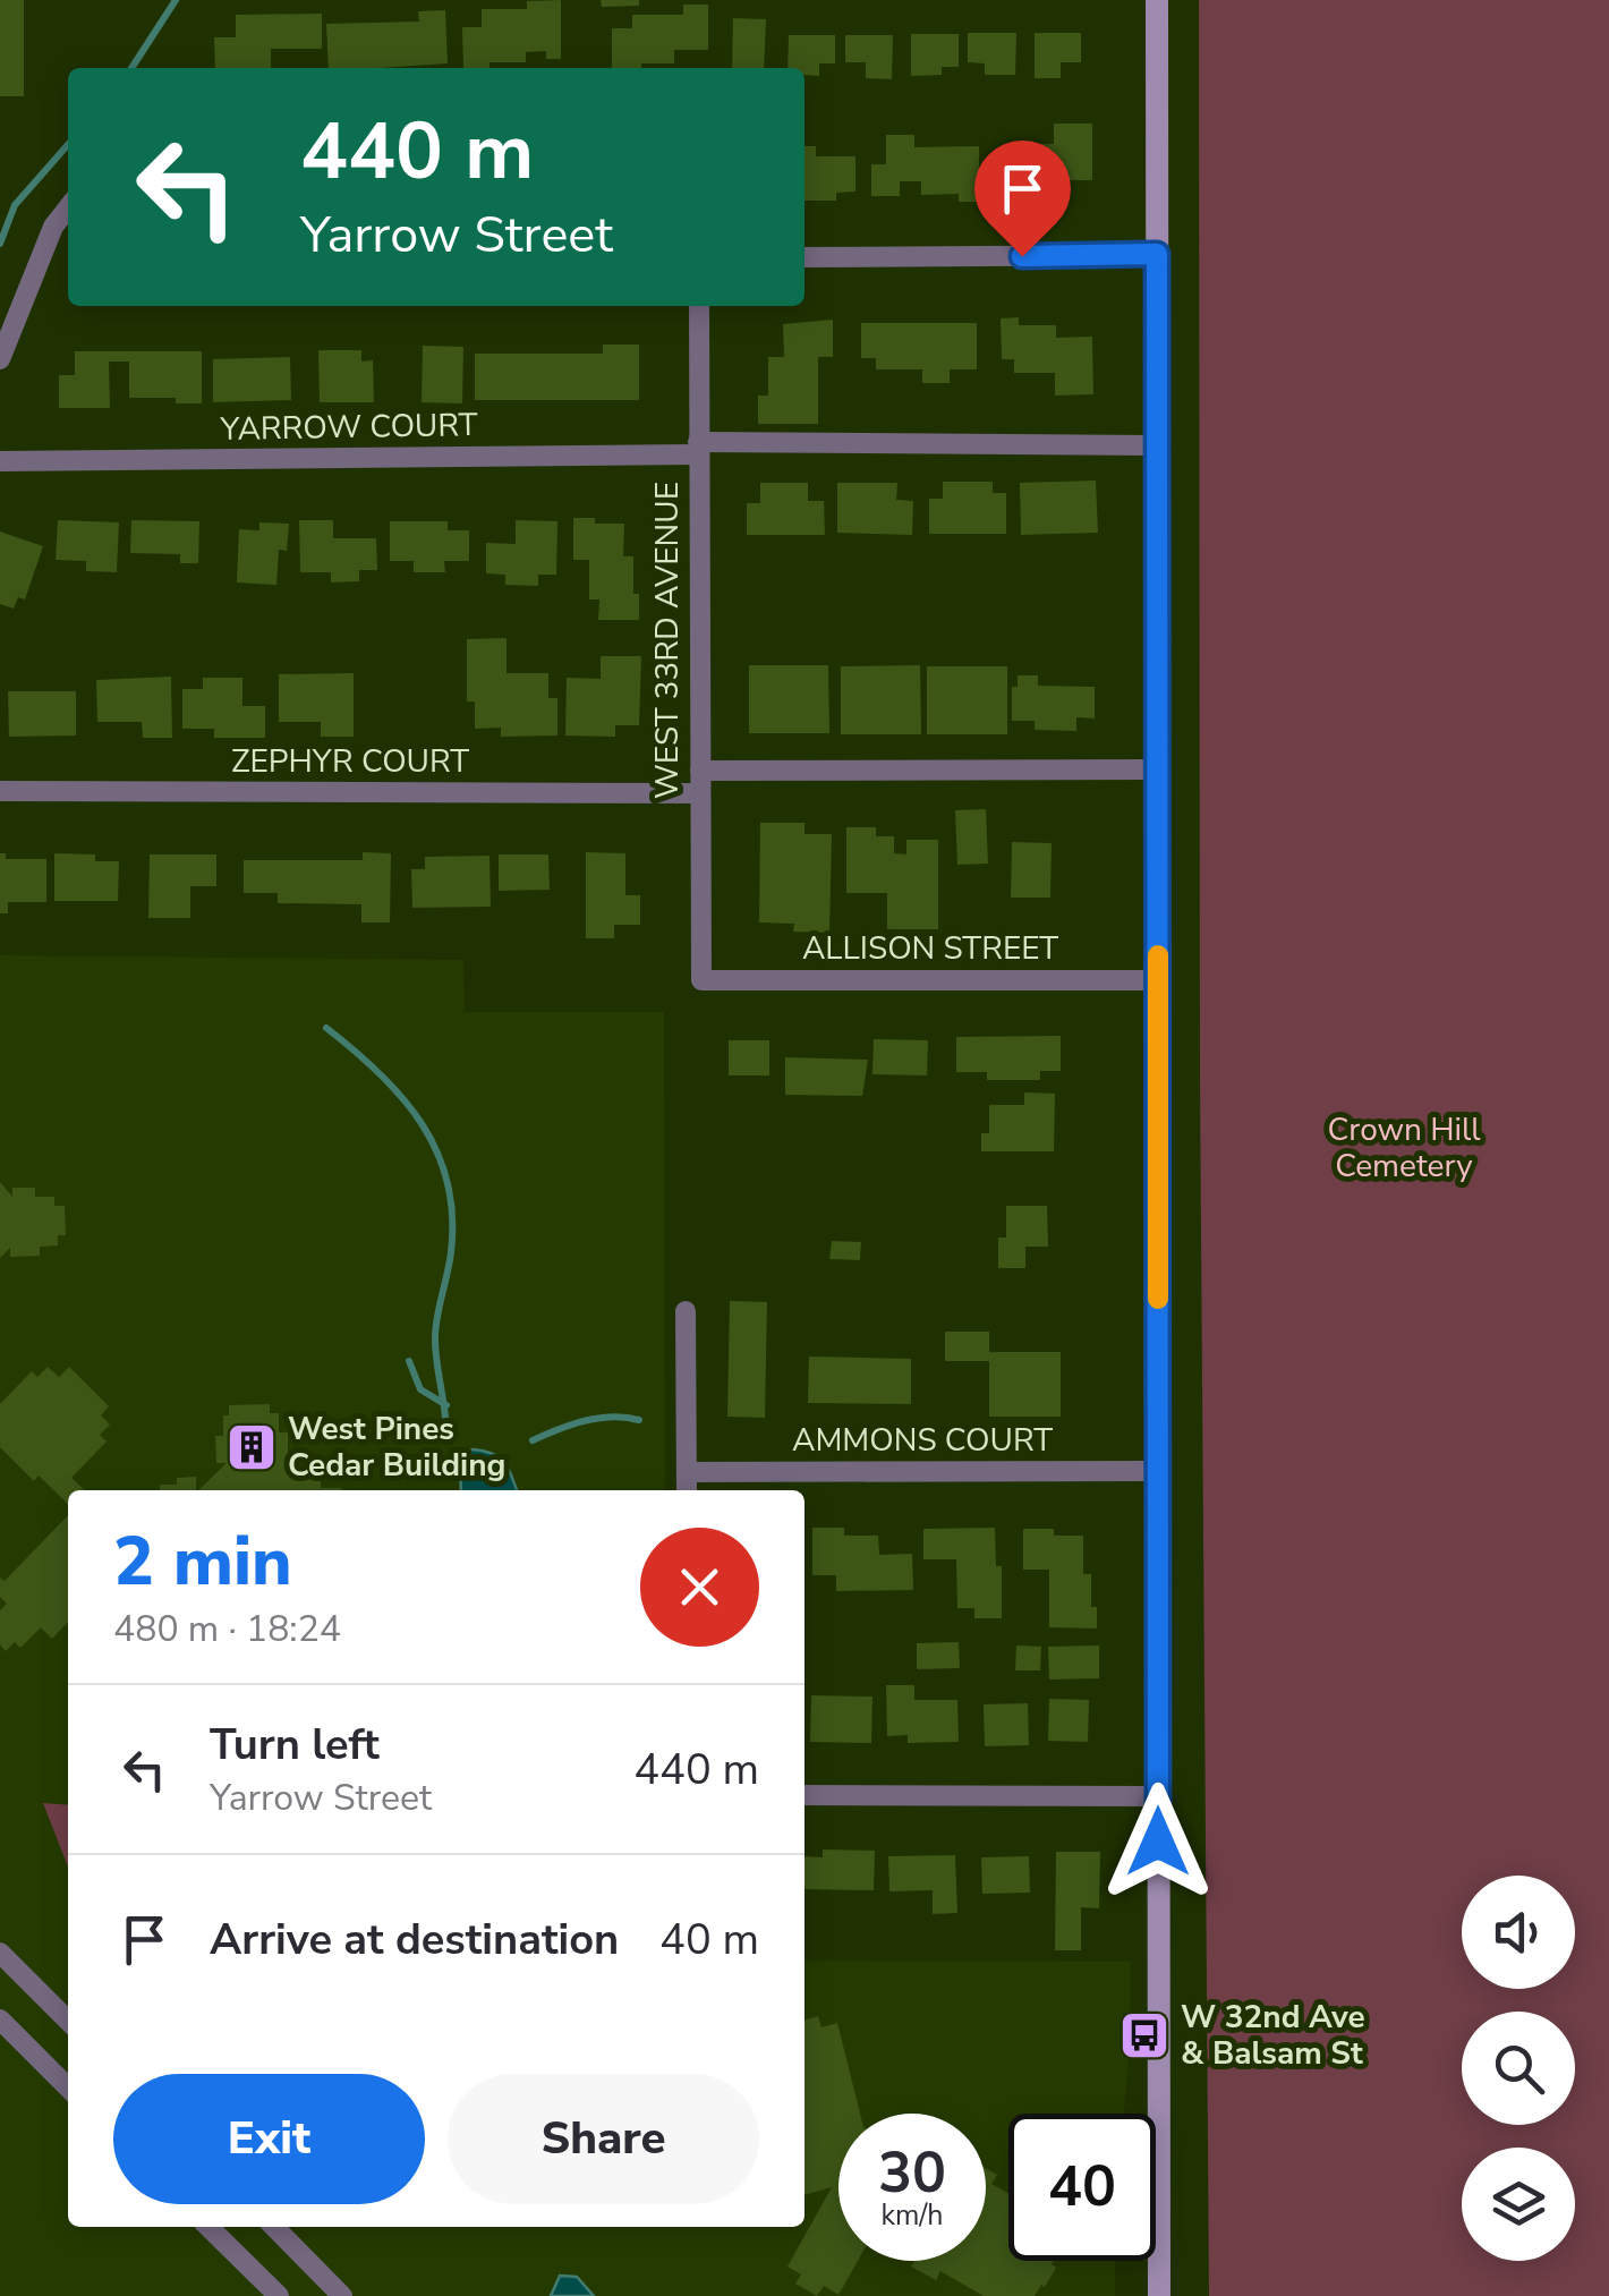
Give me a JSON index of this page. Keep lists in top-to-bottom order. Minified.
{"streets":{"street":["YARROW COURT","WEST 33RD AVENUE","ZEPHYR COURT","ALLISON STREET","AMMONS COURT"]},"crossings":[["YARROW COURT","WEST 33RD AVENUE"],["WEST 33RD AVENUE","ZEPHYR COURT"],["WEST 33RD AVENUE","ALLISON STREET"]],"parks":["Crown Hill Cemetery"],"places":{"building":["West Pines Cedar Building"],"bus stop":["W 32nd Ave & Balsam St"]},"page":{"turn":["440 m","Yarrow Street"],"heading":["2 min","480 m · 18:24"],"list":[{"name":"Turn left","note":"Yarrow Street","value":"440 m"},{"name":"Arrive at destination","value":"40 m"}],"buttons":["Exit","Share"],"speed":"30 km/h","limit":"40"}}
